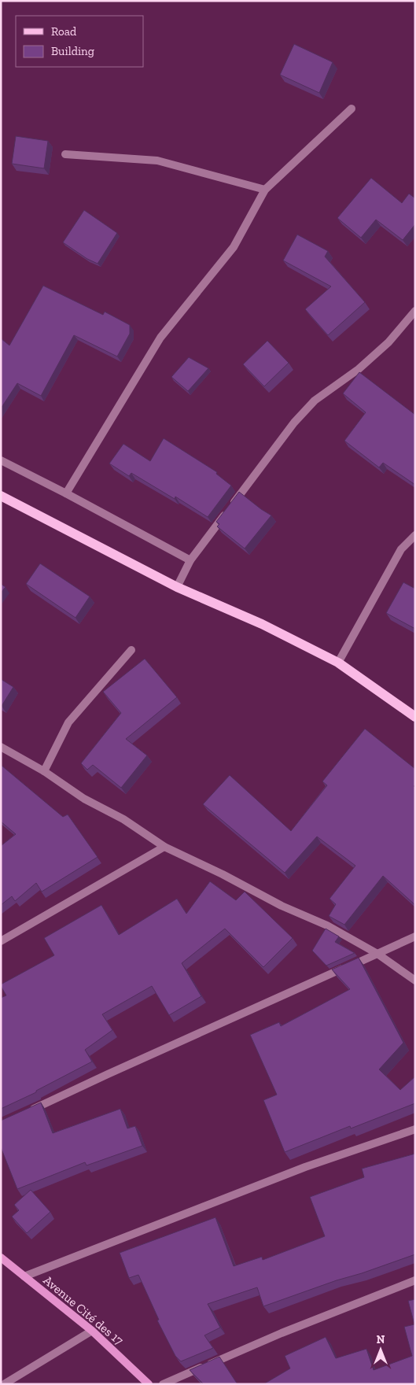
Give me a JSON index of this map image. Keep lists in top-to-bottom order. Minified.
{"streets":{"street":["Avenue Cité des 17"]},"legend":["Road","Building"],"north":"top"}
